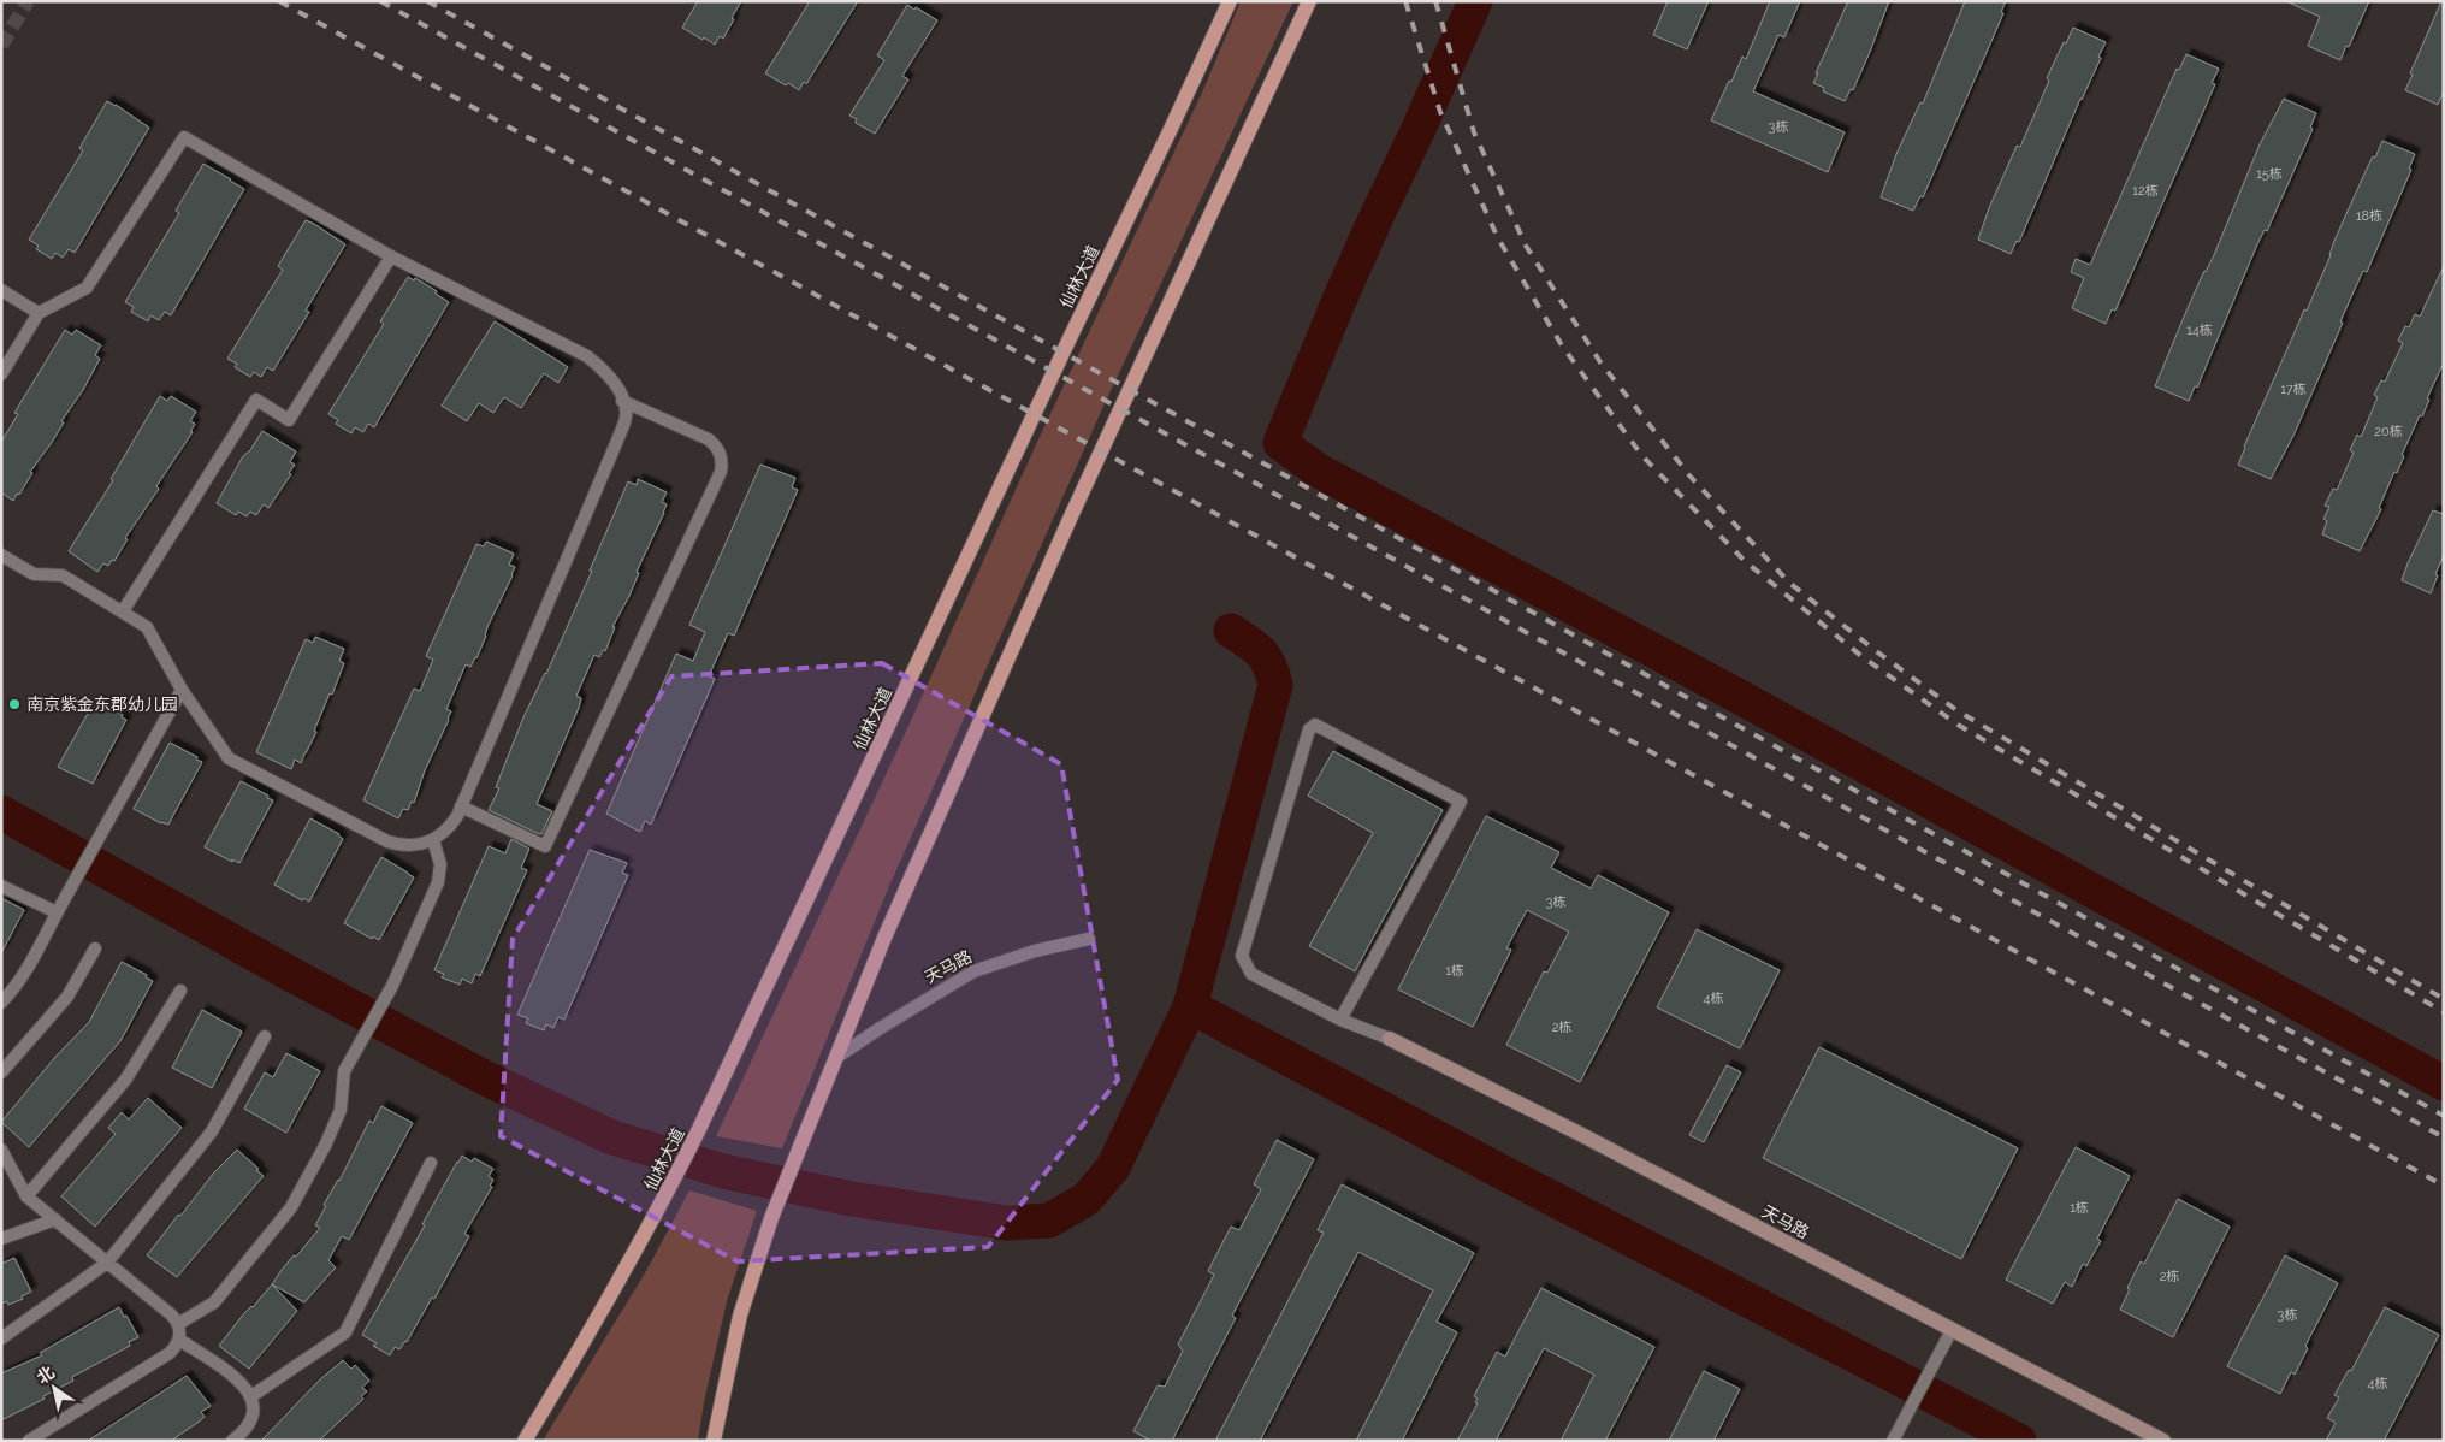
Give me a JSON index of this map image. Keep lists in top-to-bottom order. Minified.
{"streets":{"main road":["仙林大道"],"street":["天马路"]},"places":["南京紫金东郡幼儿园"],"house_numbers":["3栋","15栋","12栋","18栋","14栋","17栋","20栋","3栋","1栋","4栋","2栋","1栋","2栋","3栋","4栋"],"north":"top left"}
